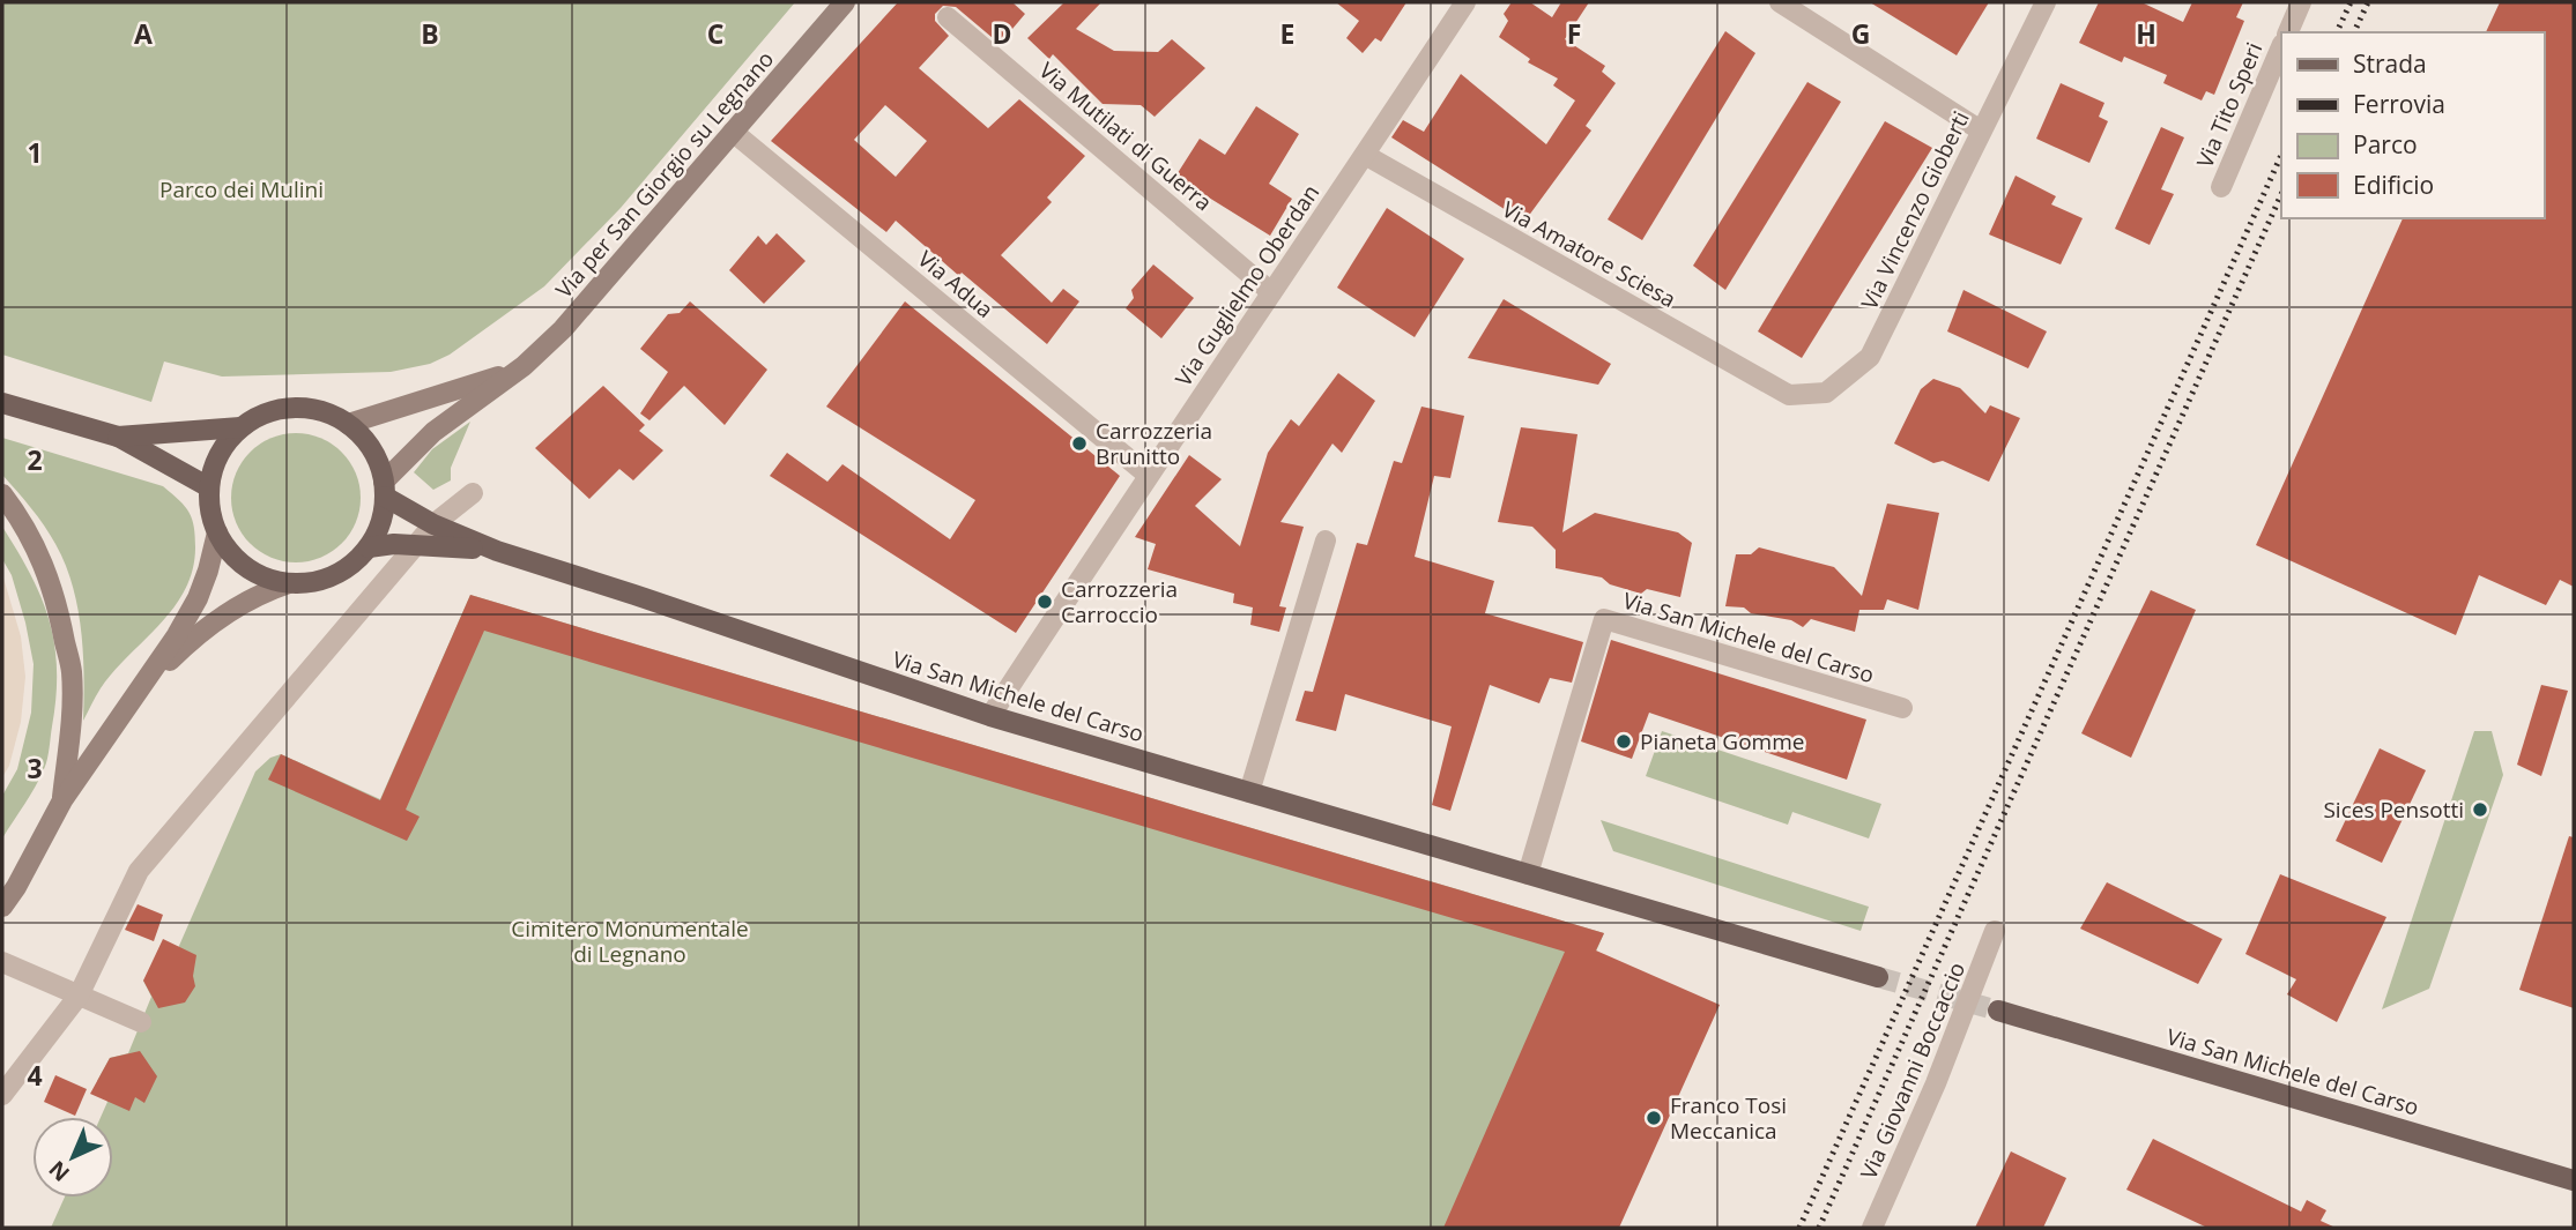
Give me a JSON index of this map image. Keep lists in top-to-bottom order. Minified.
{"streets":{"main road":["Via San Michele del Carso"],"street":["Via Tito Speri","Via Mutilati di Guerra","Via per San Giorgio su Legnano","Via Vincenzo Gioberti","Via Amatore Sciesa","Via Adua","Via Guglielmo Oberdan","Via Giovanni Boccaccio"]},"crossings":[["Via Mutilati di Guerra","Via Guglielmo Oberdan"],["Via per San Giorgio su Legnano","Via Adua"],["Via per San Giorgio su Legnano","Via San Michele del Carso"],["Via Vincenzo Gioberti","Via Amatore Sciesa"],["Via Amatore Sciesa","Via Guglielmo Oberdan"],["Via Adua","Via Guglielmo Oberdan"],["Via Guglielmo Oberdan","Via San Michele del Carso"]],"parks":["Parco dei Mulini","Cimitero Monumentale di Legnano"],"places":["Carrozzeria Brunitto","Carrozzeria Carroccio","Pianeta Gomme","Sices Pensotti","Franco Tosi Meccanica"],"legend":["Strada","Ferrovia","Parco","Edificio"],"north":"bottom left","grid":{"columns":["A","B","C","D","E","F","G","H"],"rows":["1","2","3","4"]}}
